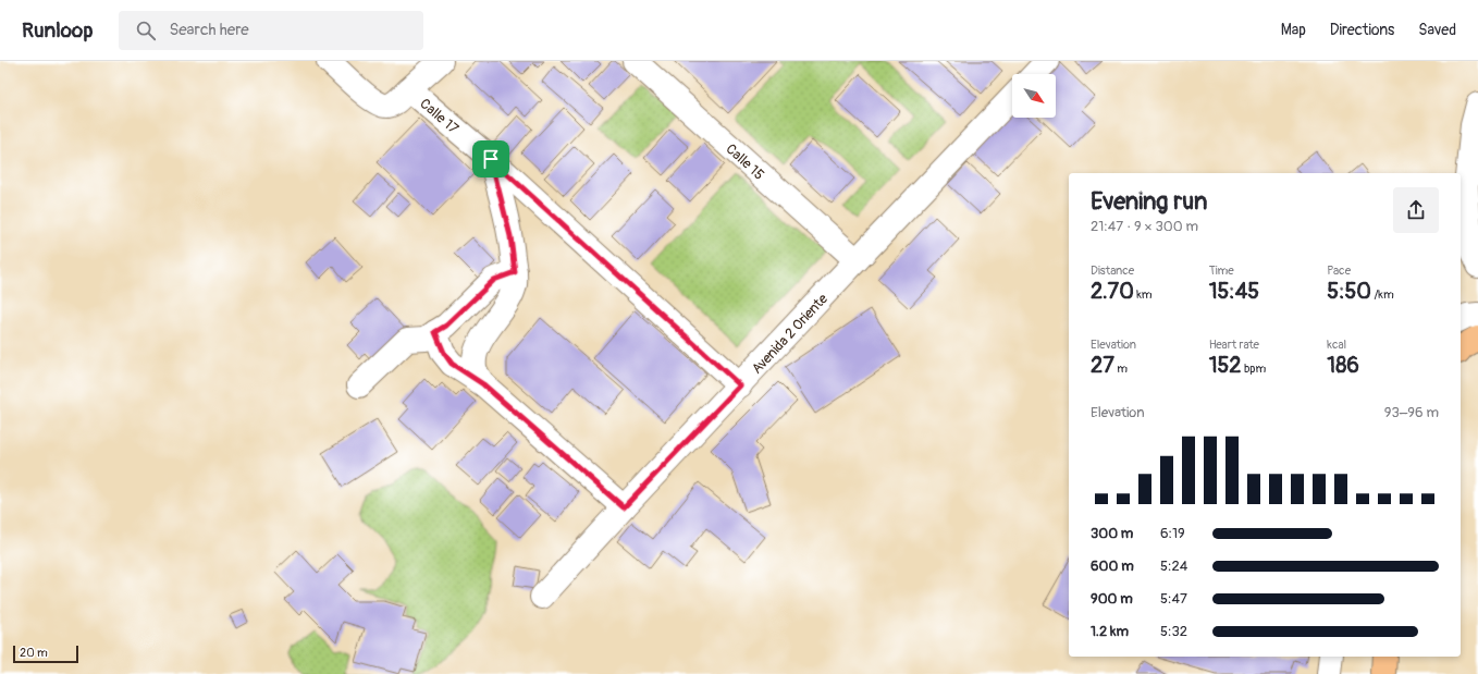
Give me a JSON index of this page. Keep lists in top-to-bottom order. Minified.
{"streets":{"street":["Calle 17","Calle 15","Avenida 2 Oriente"]},"crossings":[["Calle 17","Avenida 2 Oriente"],["Calle 15","Avenida 2 Oriente"]],"scale_bar":"20 m","north":"bottom right","page":{"header":"Runloop","search":"Search here","nav":["Map","Directions","Saved"],"heading":["Evening run","21:47 · 9 × 300 m"],"stats":[["Distance","2.70 km"],["Time","15:45"],["Pace","5:50 /km"],["Elevation","27 m"],["Heart rate","152 bpm"],["kcal","186"]],"chart":["Elevation","93–96 m"],"list":[{"name":"300 m","note":"6:19"},{"name":"600 m","note":"5:24"},{"name":"900 m","note":"5:47"},{"name":"1.2 km","note":"5:32"}],"scale":"20 m"}}
